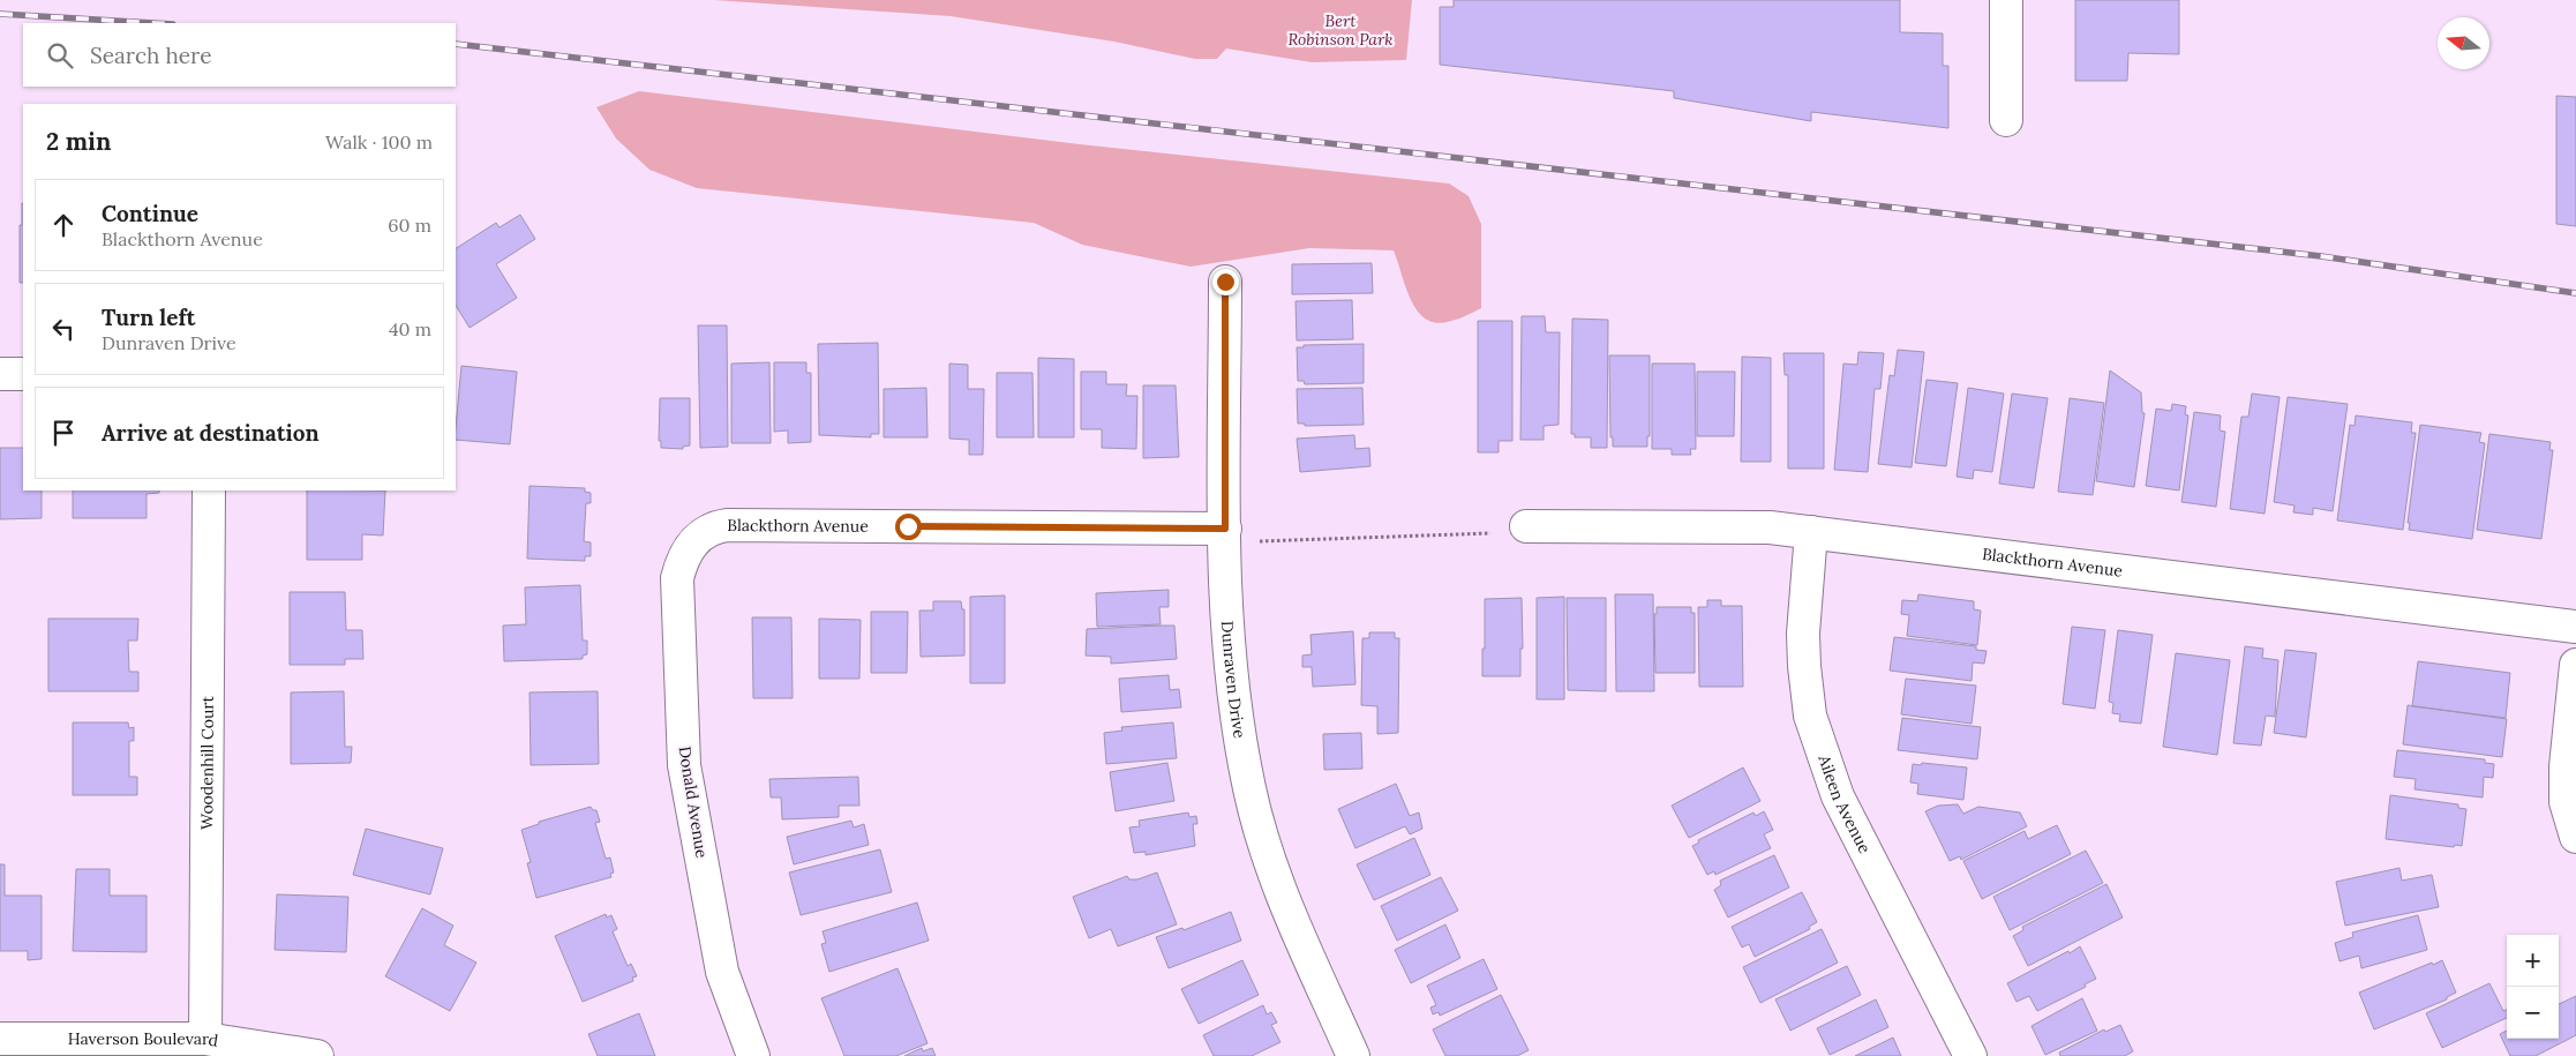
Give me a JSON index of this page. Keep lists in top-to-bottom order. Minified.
{"streets":{"street":["Blackthorn Avenue","Dunraven Drive","Woodenhill Court","Donald Avenue","Aileen Avenue","Haverson Boulevard"]},"crossings":[["Blackthorn Avenue","Dunraven Drive"],["Blackthorn Avenue","Donald Avenue"],["Blackthorn Avenue","Aileen Avenue"],["Woodenhill Court","Haverson Boulevard"]],"parks":["Bert Robinson Park"],"north":"left","page":{"search":"Search here","heading":["2 min","Walk · 100 m"],"list":[["Continue","Blackthorn Avenue","60 m"],["Turn left","Dunraven Drive","40 m"],"Arrive at destination"],"map_buttons":["+","−"]}}
